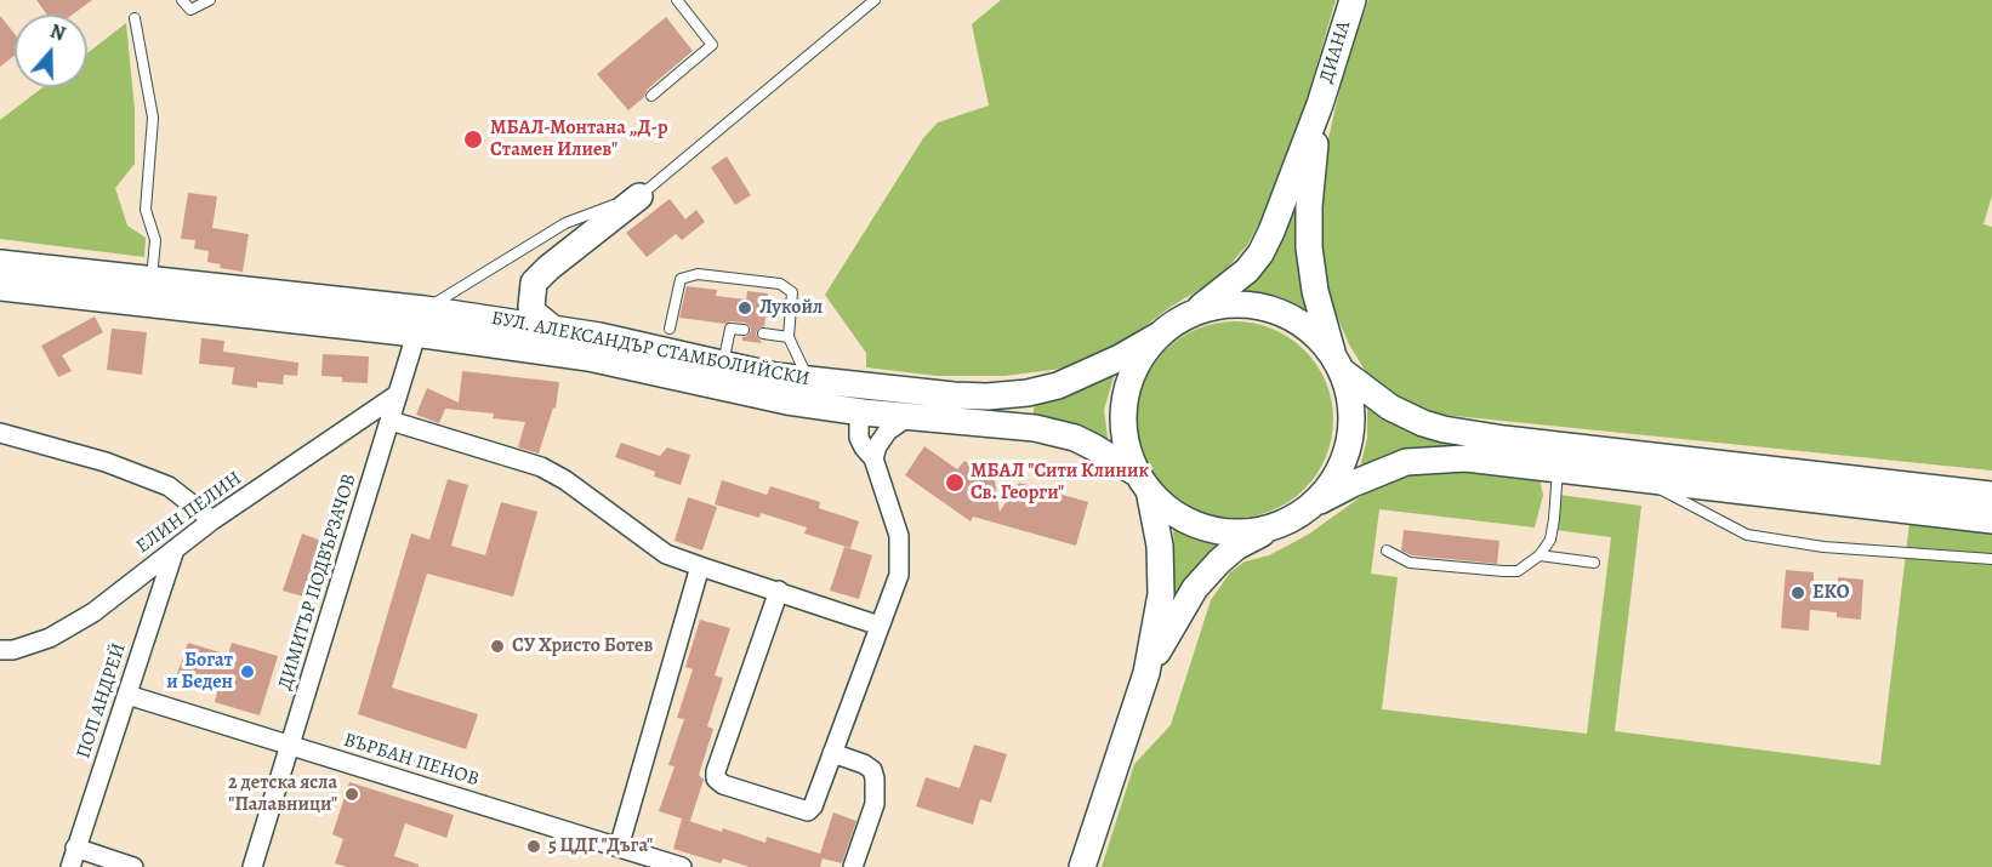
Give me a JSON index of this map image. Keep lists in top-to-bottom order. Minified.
{"streets":{"main road":["ДИАНА","БУЛ. АЛЕКСАНДЪР СТАМБОЛИЙСКИ"],"street":["ЕЛИН ПЕЛИН","ДИМИТЪР ПОДВЪРЗАЧОВ","ПОП АНДРЕЙ","ВЪРБАН ПЕНОВ"]},"crossings":[["БУЛ. АЛЕКСАНДЪР СТАМБОЛИЙСКИ","ДИМИТЪР ПОДВЪРЗАЧОВ"],["ЕЛИН ПЕЛИН","ДИМИТЪР ПОДВЪРЗАЧОВ"],["ЕЛИН ПЕЛИН","ПОП АНДРЕЙ"],["ДИМИТЪР ПОДВЪРЗАЧОВ","ВЪРБАН ПЕНОВ"],["ПОП АНДРЕЙ","ВЪРБАН ПЕНОВ"]],"places":["МБАЛ-Монтана „Д-р Стамен Илиев\"","Лукойл","МБАЛ \"Сити Клиник Св. Георги\"","EKO","СУ Христо Ботев","Богат и Беден","2 детска ясла \"Палавници\"","5 ЦДГ \"Дъга\""],"north":"top"}
